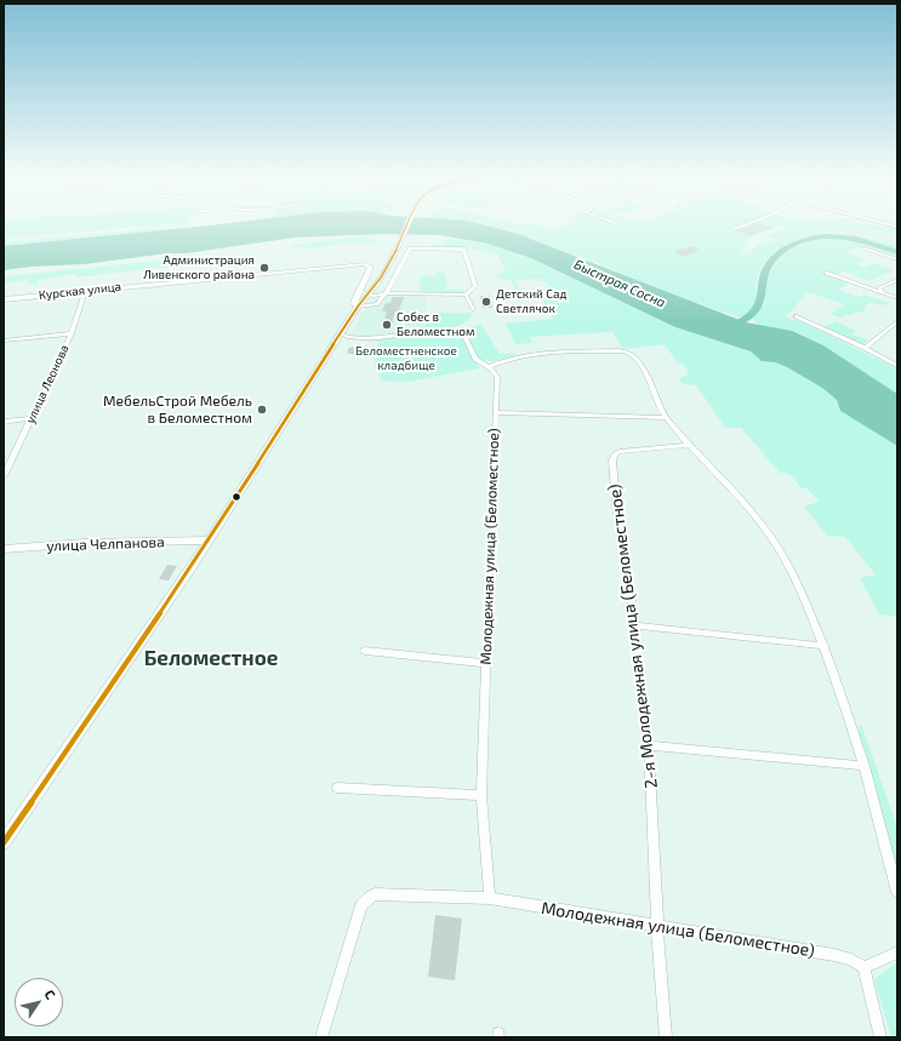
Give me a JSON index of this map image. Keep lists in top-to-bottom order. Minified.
{"streets":{"street":["Курская улица","улица Леонова","улица Челпанова","Молодежная улица (Беломестное)","2-я Молодежная улица (Беломестное)"]},"crossings":[["Курская улица","улица Леонова"],["Молодежная улица (Беломестное)","2-я Молодежная улица (Беломестное)"]],"districts":["Беломестное"],"water":["Быстрая Сосна"],"parks":["Беломестненское кладбище"],"places":["Администрация Ливенского района","Детский Сад Светлячок","Собес в Беломестном","МебельСтрой Мебель в Беломестном"],"north":"top right"}
